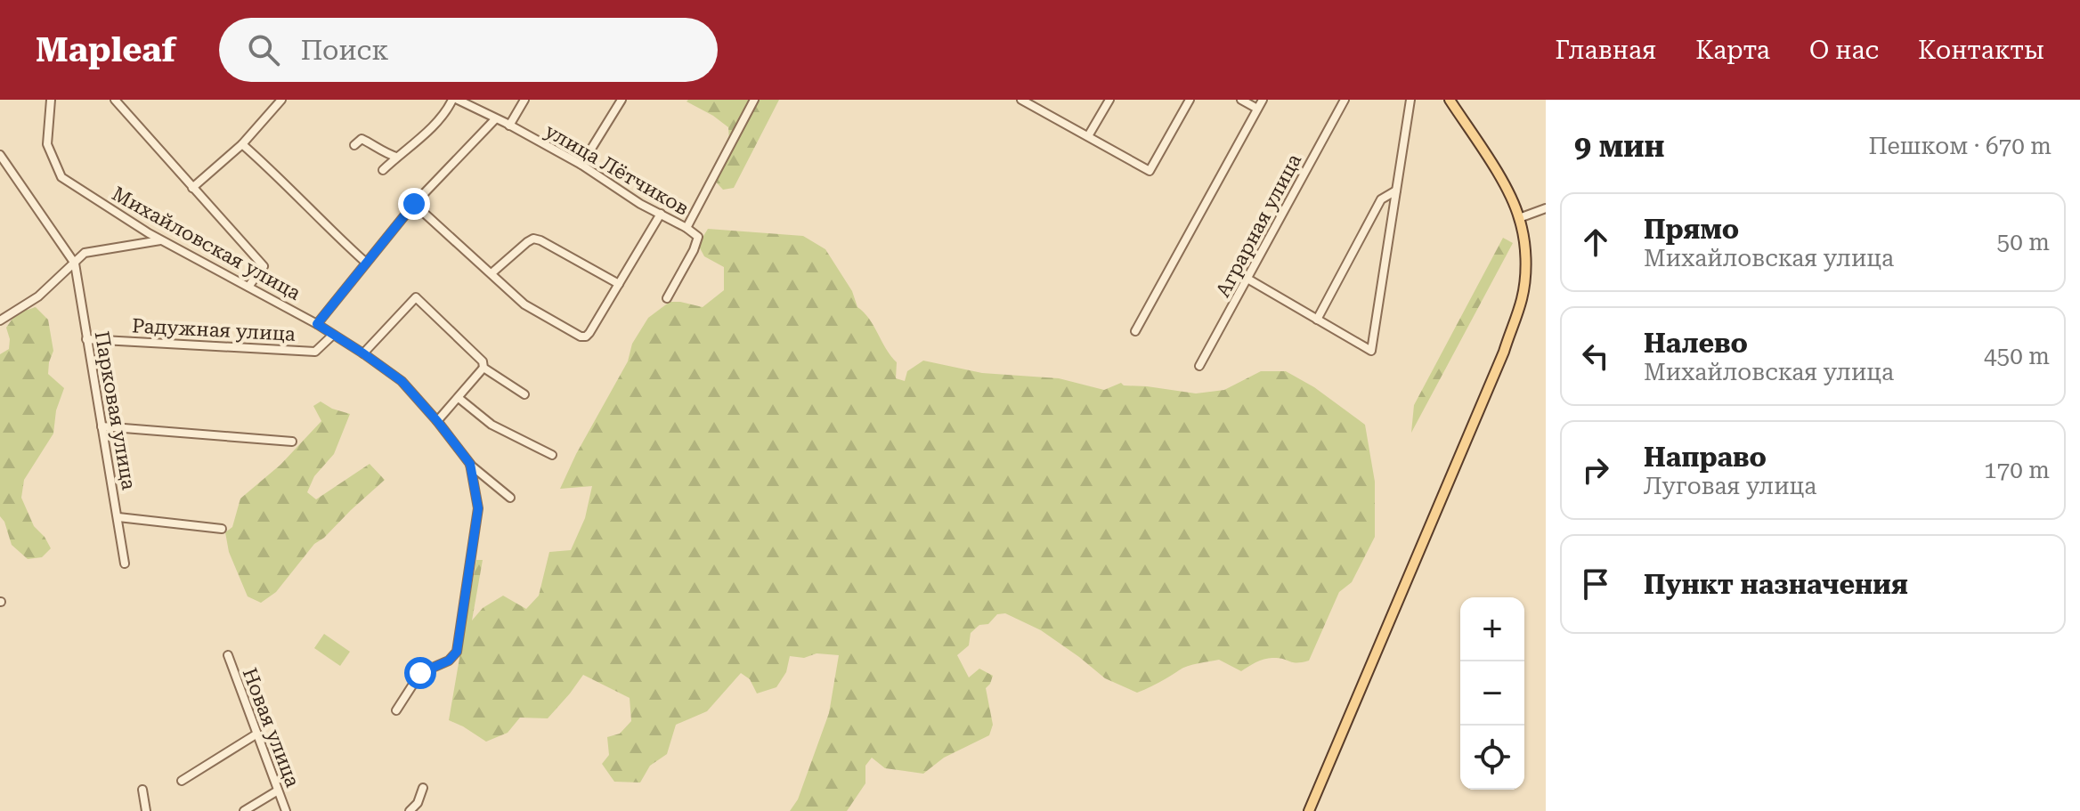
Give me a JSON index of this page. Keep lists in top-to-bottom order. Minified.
{"streets":{"street":["улица Лётчиков","Аграрная улица","Михайловская улица","Радужная улица","Парковая улица","Новая улица"]},"crossings":[["Михайловская улица","Радужная улица"],["Радужная улица","Парковая улица"]],"page":{"header":"Mapleaf","search":"Поиск","nav":["Главная","Карта","О нас","Контакты"],"heading":["9 мин","Пешком · 670 m"],"list":[["Прямо","Михайловская улица","50 m"],["Налево","Михайловская улица","450 m"],["Направо","Луговая улица","170 m"],"Пункт назначения"],"map_buttons":["+","−"]}}
